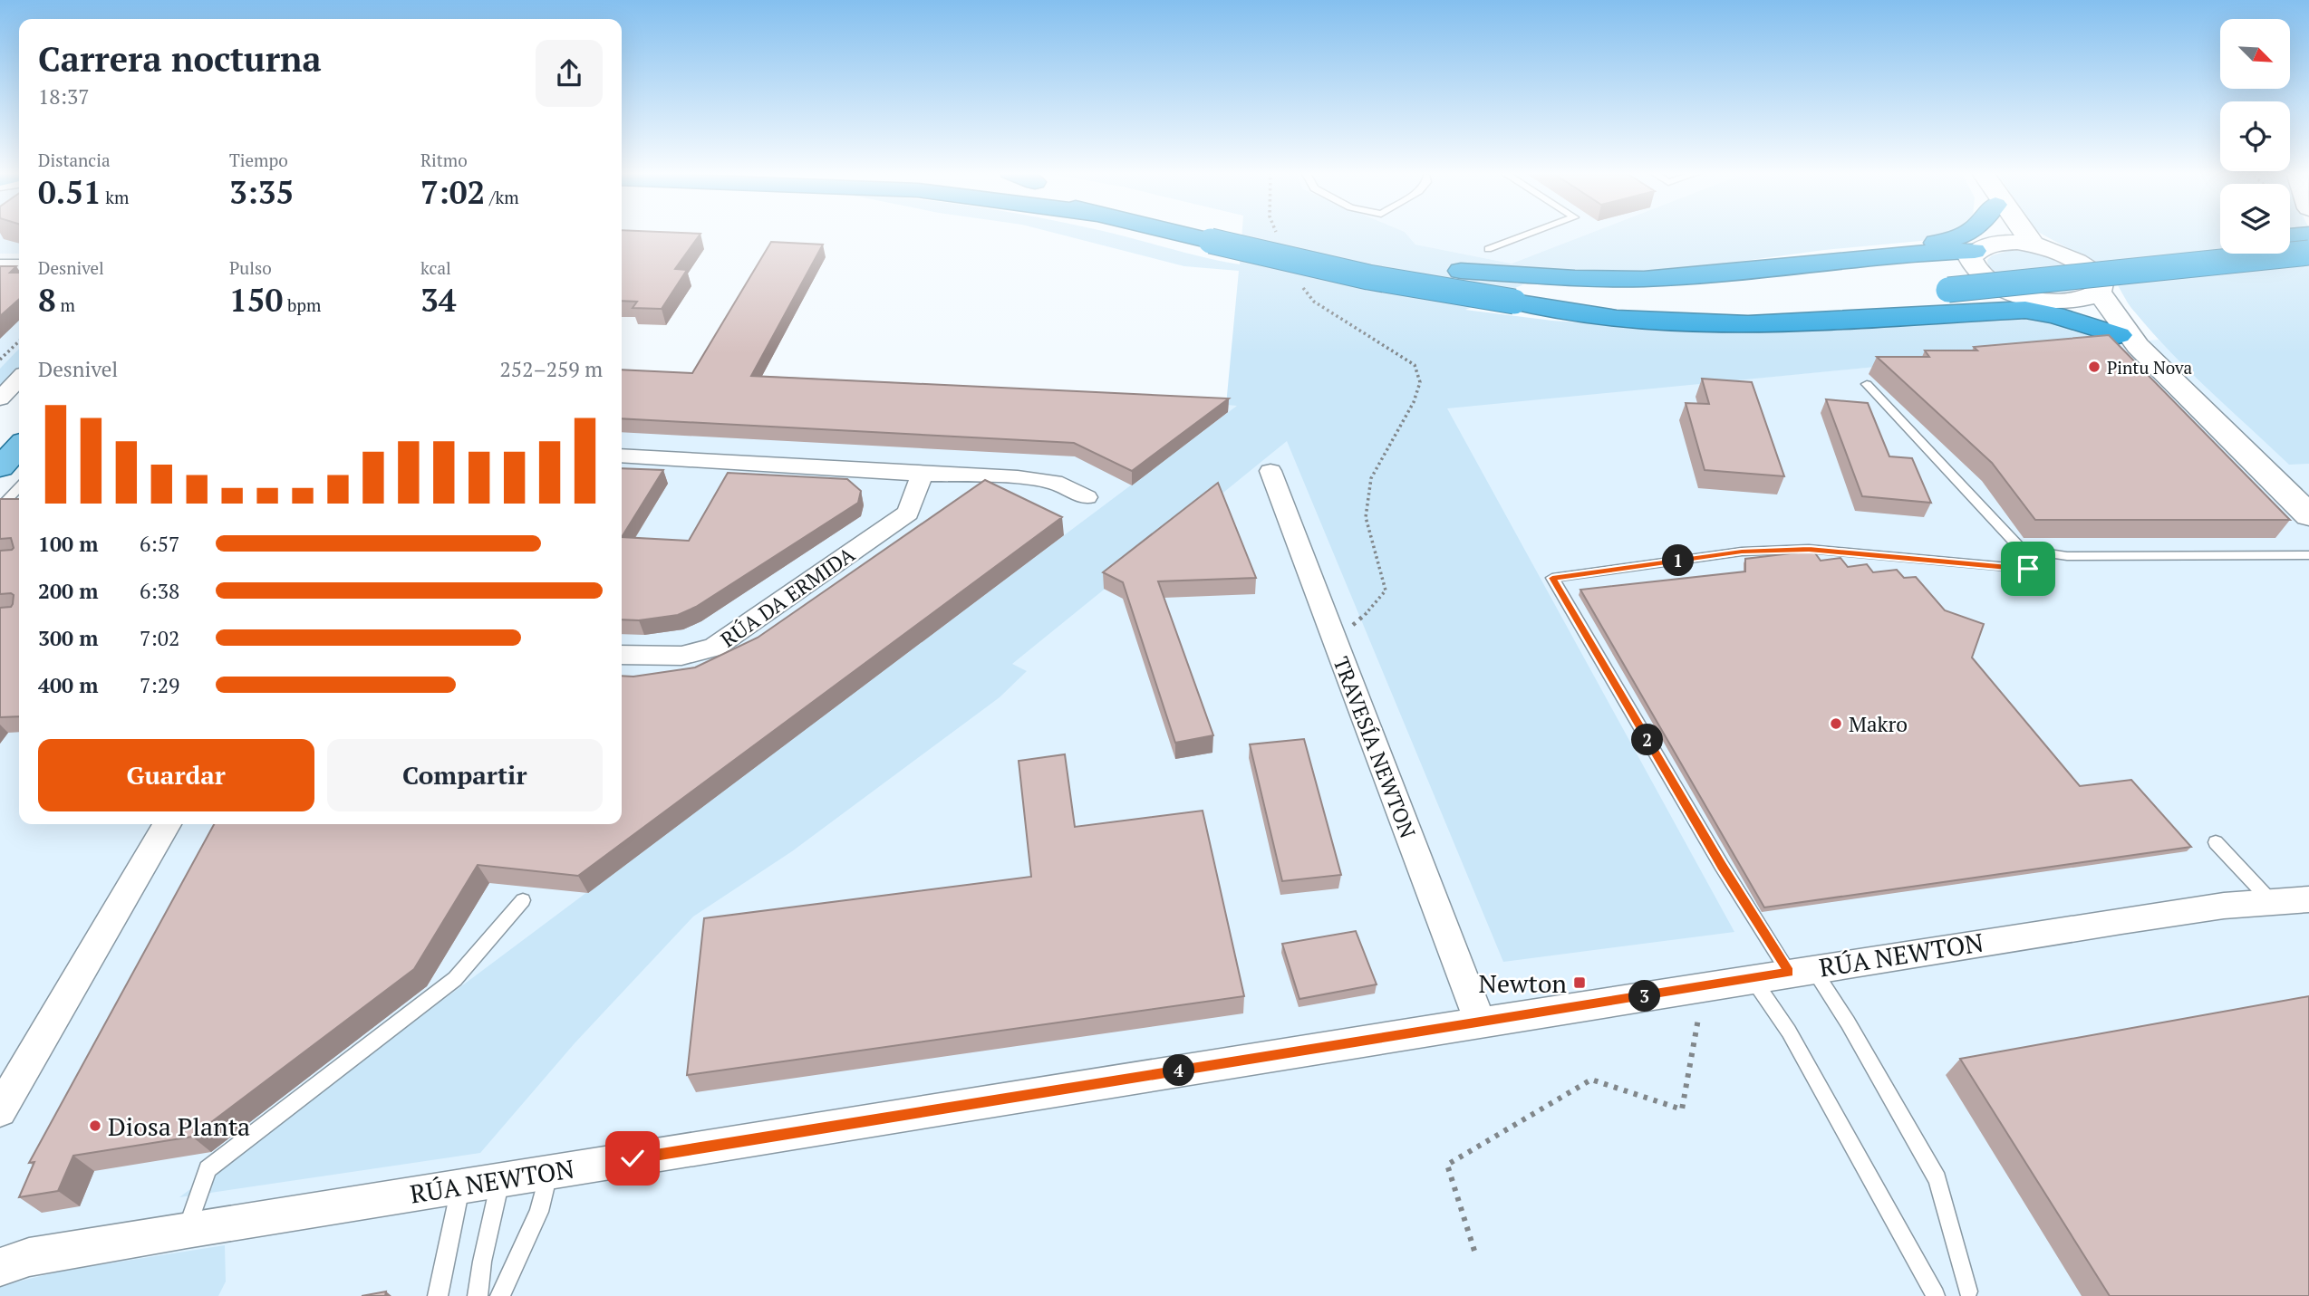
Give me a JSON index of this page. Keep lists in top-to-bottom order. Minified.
{"streets":{"street":["RÚA DA ERMIDA","TRAVESÍA NEWTON","RÚA NEWTON"]},"crossings":[["TRAVESÍA NEWTON","RÚA NEWTON"]],"places":{"other":["Pintu Nova","Makro","Diosa Planta"],"transit":["Newton"]},"north":"bottom right","page":{"heading":["Carrera nocturna","18:37"],"stats":[["Distancia","0.51 km"],["Tiempo","3:35"],["Ritmo","7:02 /km"],["Desnivel","8 m"],["Pulso","150 bpm"],["kcal","34"]],"chart":["Desnivel","252–259 m"],"list":[{"name":"100 m","note":"6:57"},{"name":"200 m","note":"6:38"},{"name":"300 m","note":"7:02"},{"name":"400 m","note":"7:29"}],"pins":["1","2","3","4"],"buttons":["Guardar","Compartir"]}}
